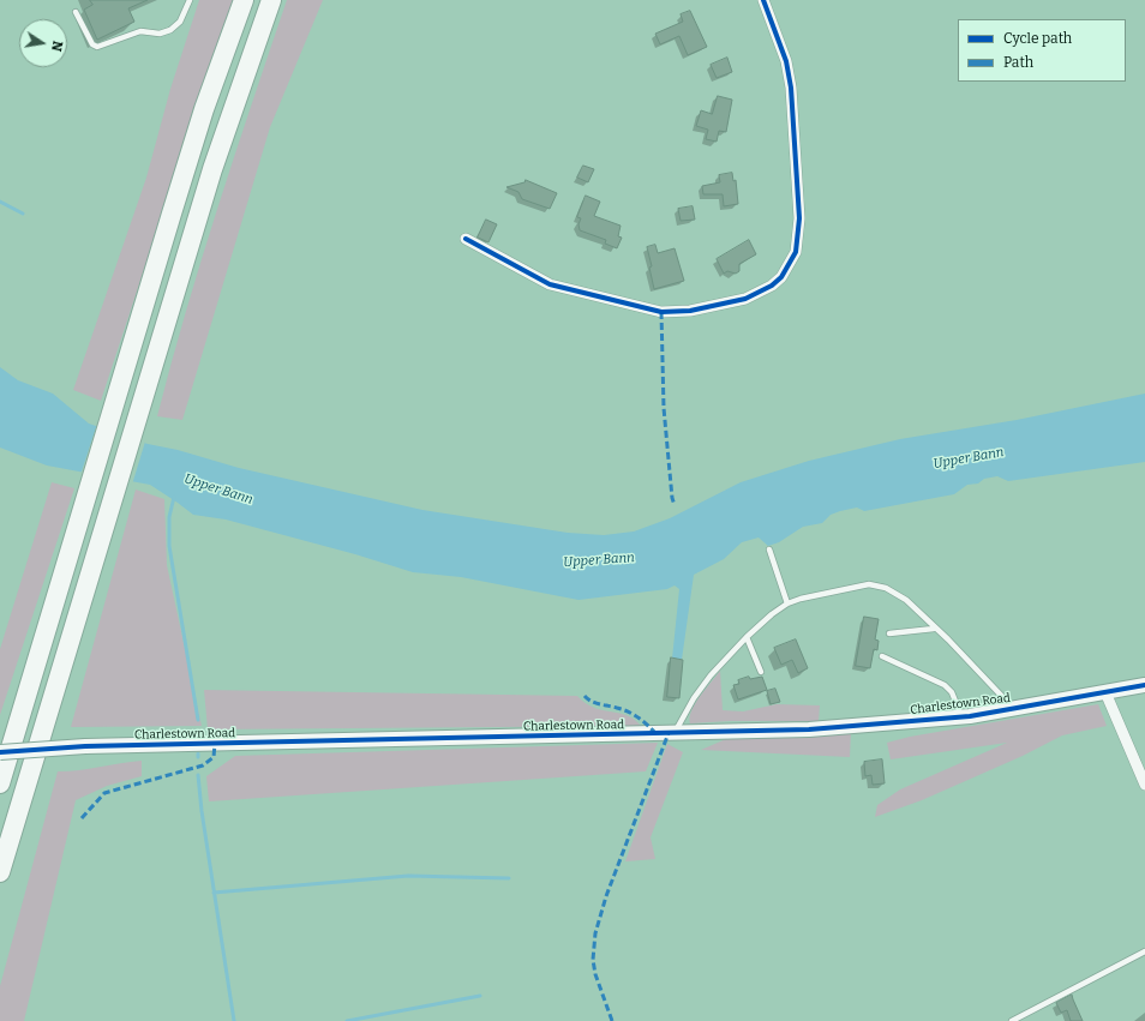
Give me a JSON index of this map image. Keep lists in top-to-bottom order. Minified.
{"streets":{"main road":["Charlestown Road"]},"water":["Upper Bann"],"legend":["Cycle path","Path"],"north":"right"}
